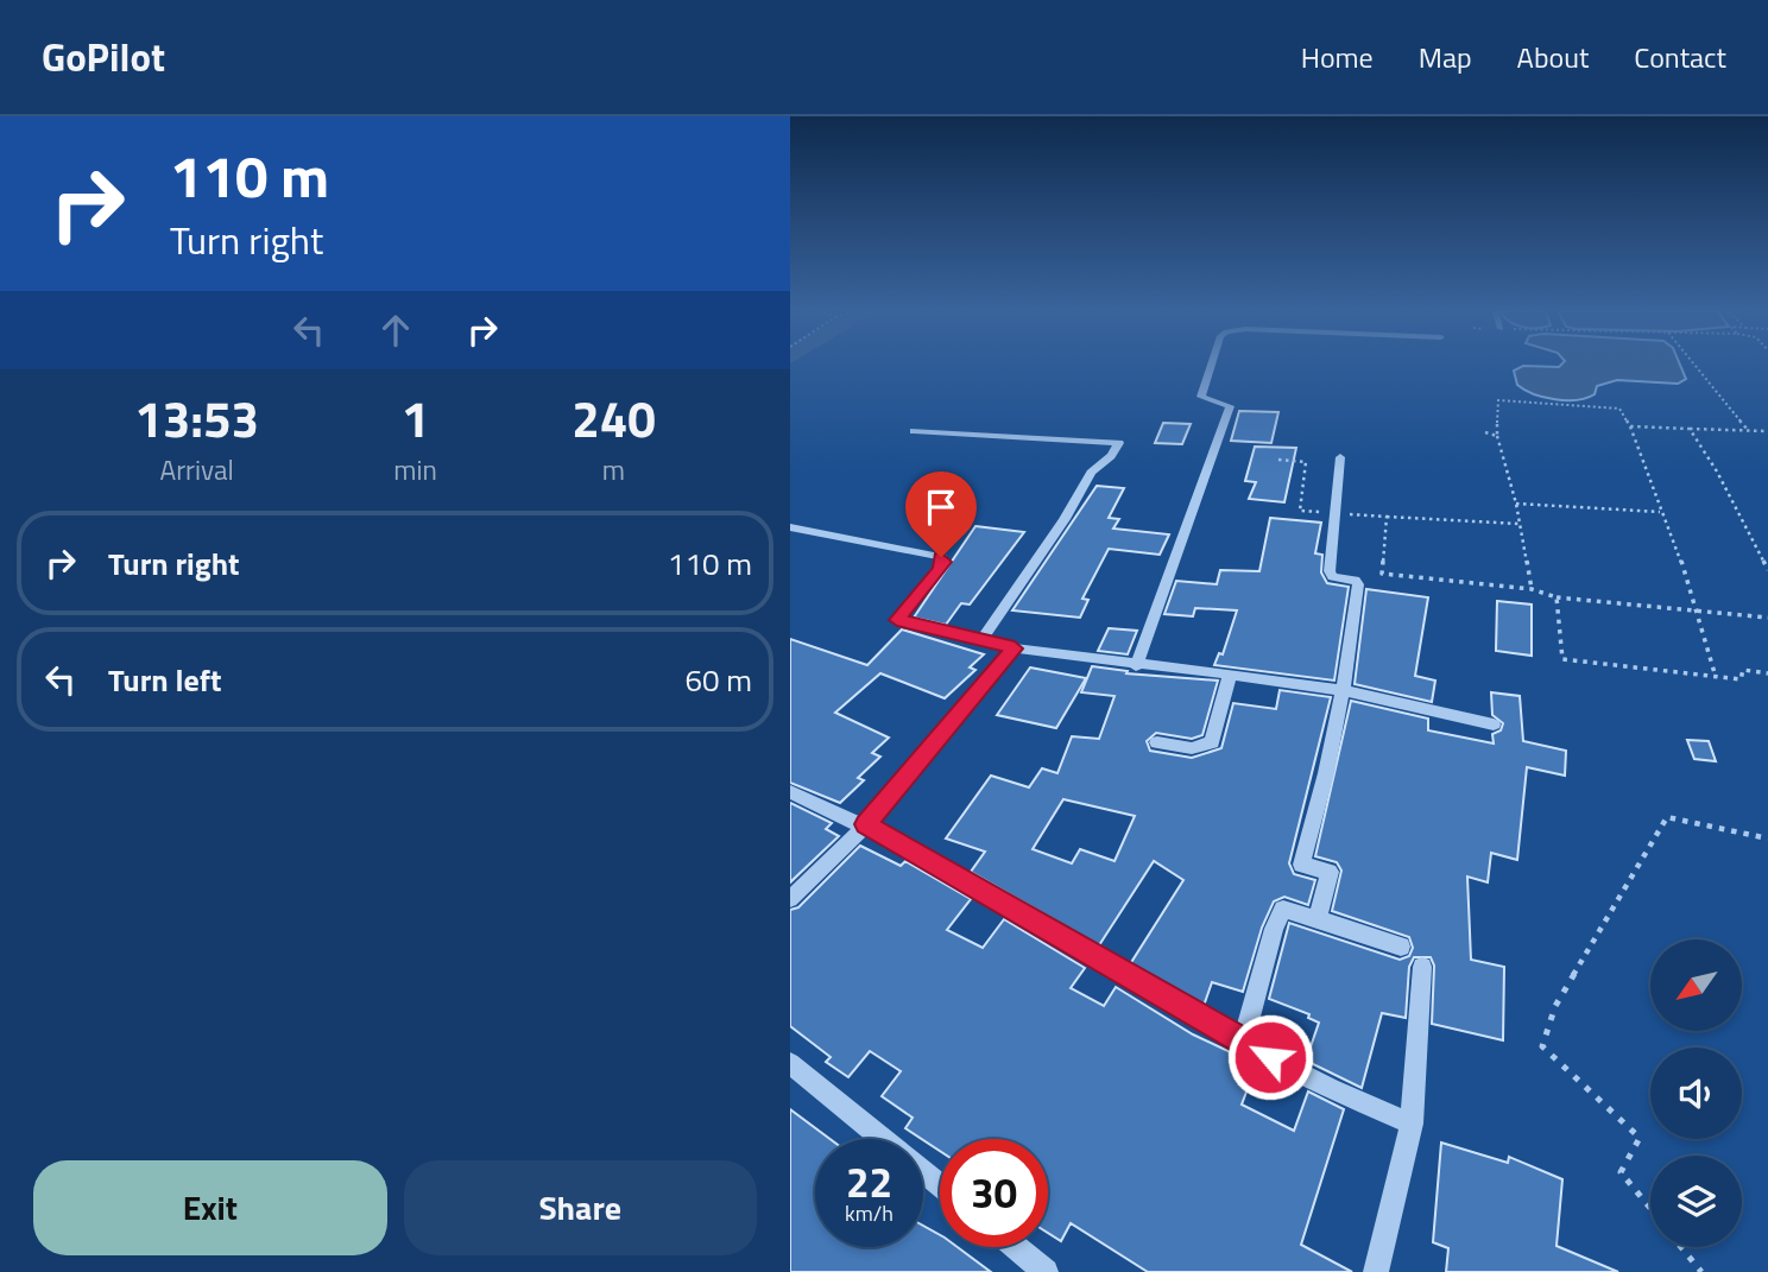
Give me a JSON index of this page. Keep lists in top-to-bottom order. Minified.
{"north":"bottom left","page":{"header":"GoPilot","nav":["Home","Map","About","Contact"],"turn":["110 m","Turn right"],"eta":["13:53","Arrival","1","min","240","m"],"list":[{"name":"Turn right","value":"110 m"},{"name":"Turn left","value":"60 m"}],"speed":"22 km/h","limit":"30","buttons":["Exit","Share"]}}
